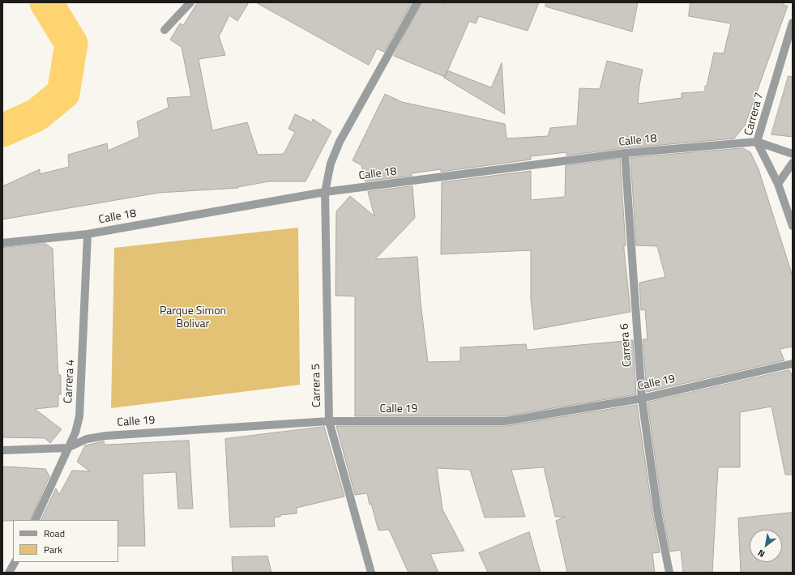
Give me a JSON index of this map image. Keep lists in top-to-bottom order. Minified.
{"streets":{"street":["Carrera 7","Calle 18","Carrera 6","Carrera 4","Calle 19","Carrera 5"]},"crossings":[["Carrera 7","Calle 18"],["Calle 18","Carrera 6"],["Calle 18","Carrera 4"],["Calle 18","Carrera 5"],["Carrera 6","Calle 19"],["Carrera 4","Calle 19"],["Calle 19","Carrera 5"]],"parks":["Parque Simon Bolivar"],"legend":["Road","Park"],"north":"bottom left"}
